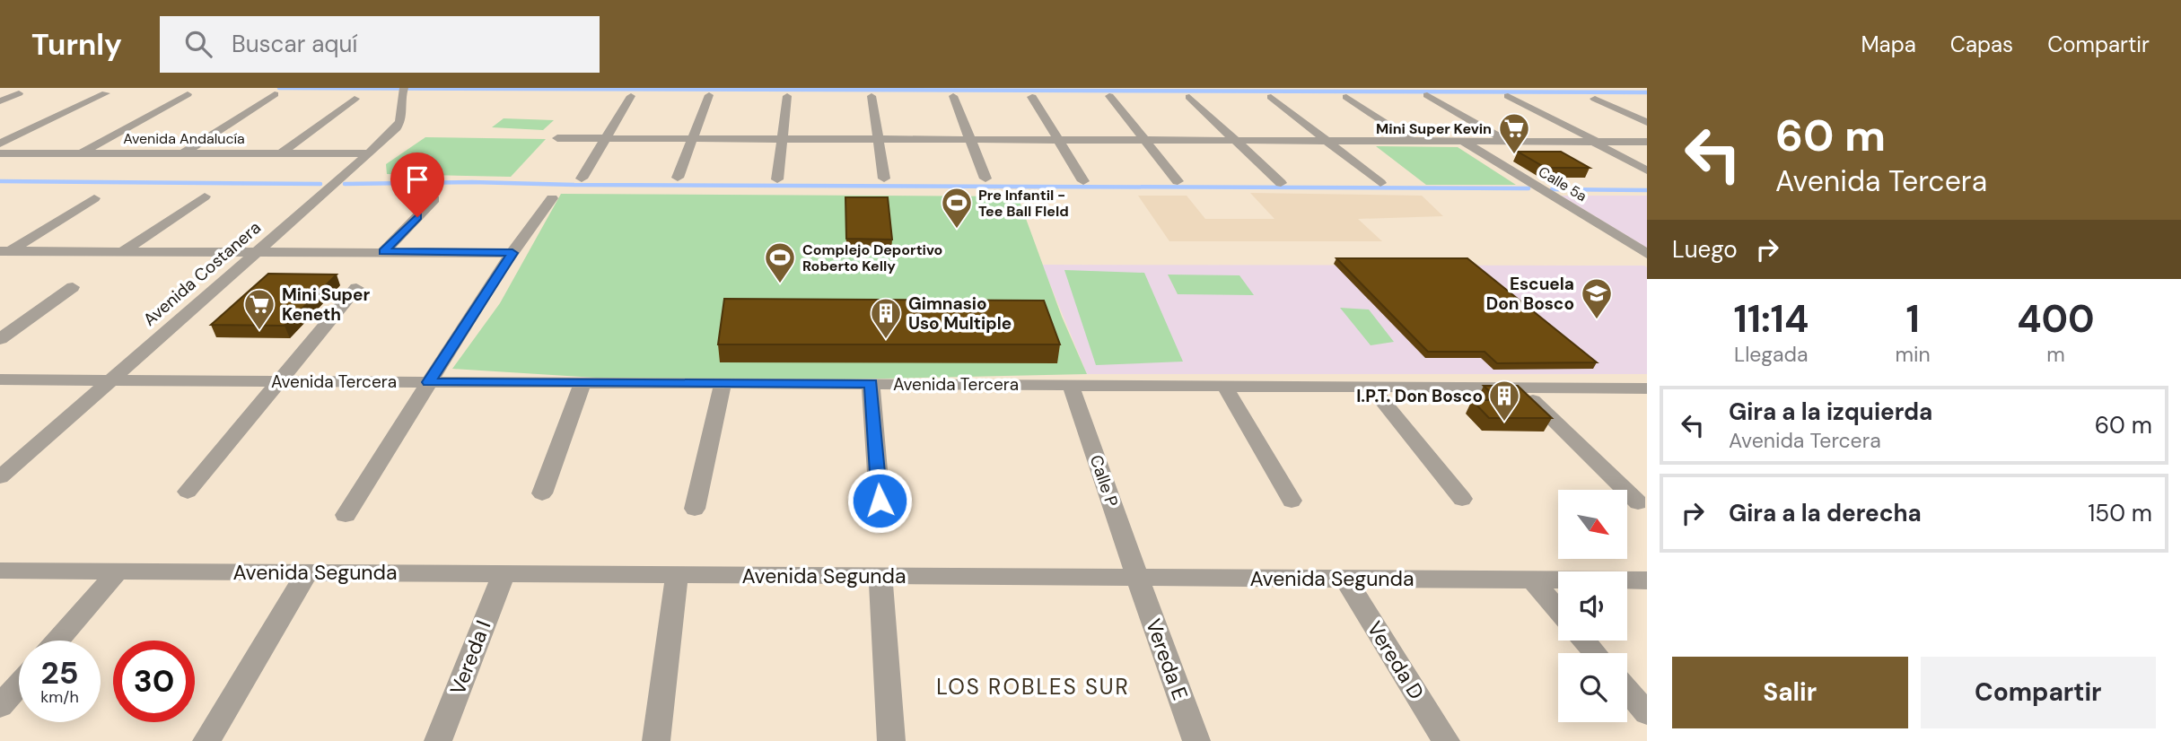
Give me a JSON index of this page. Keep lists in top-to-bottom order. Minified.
{"streets":{"street":["Avenida Andalucía","Calle 5a","Avenida Costanera","Avenida Tercera","Calle P","Avenida Segunda","Vereda I","Vereda E","Vereda D"]},"crossings":[["Avenida Andalucía","Avenida Costanera"],["Avenida Costanera","Avenida Tercera"],["Avenida Tercera","Calle P"],["Calle P","Avenida Segunda"],["Calle P","Vereda E"],["Avenida Segunda","Vereda I"],["Avenida Segunda","Vereda E"],["Avenida Segunda","Vereda D"]],"districts":["LOS ROBLES SUR"],"places":{"supermarket":["Mini Super Kevin","Mini Super Keneth"],"sports":["Pre Infantil - Tee Ball FIeld","Complejo Deportivo Roberto Kelly"],"school or university":["Escuela Don Bosco"],"building":["Gimnasio Uso Multiple","I.P.T. Don Bosco"]},"north":"bottom right","page":{"header":"Turnly","search":"Buscar aquí","nav":["Mapa","Capas","Compartir"],"turn":["60 m","Avenida Tercera"],"then":"Luego","eta":["11:14","Llegada","1","min","400","m"],"list":[{"name":"Gira a la izquierda","note":"Avenida Tercera","value":"60 m"},{"name":"Gira a la derecha","value":"150 m"}],"speed":"25 km/h","limit":"30","buttons":["Salir","Compartir"]}}
